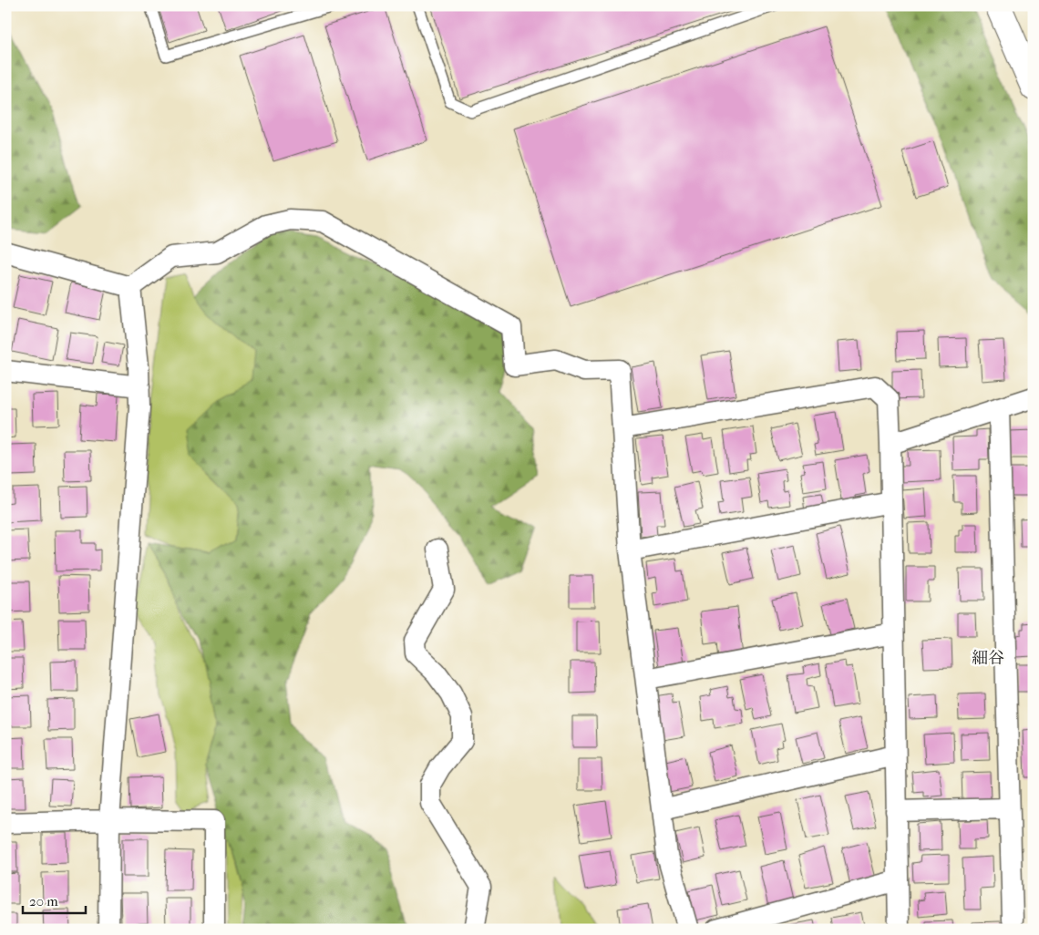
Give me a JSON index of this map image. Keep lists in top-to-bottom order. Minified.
{"districts":["細谷"],"scale_bar":"20 m"}
